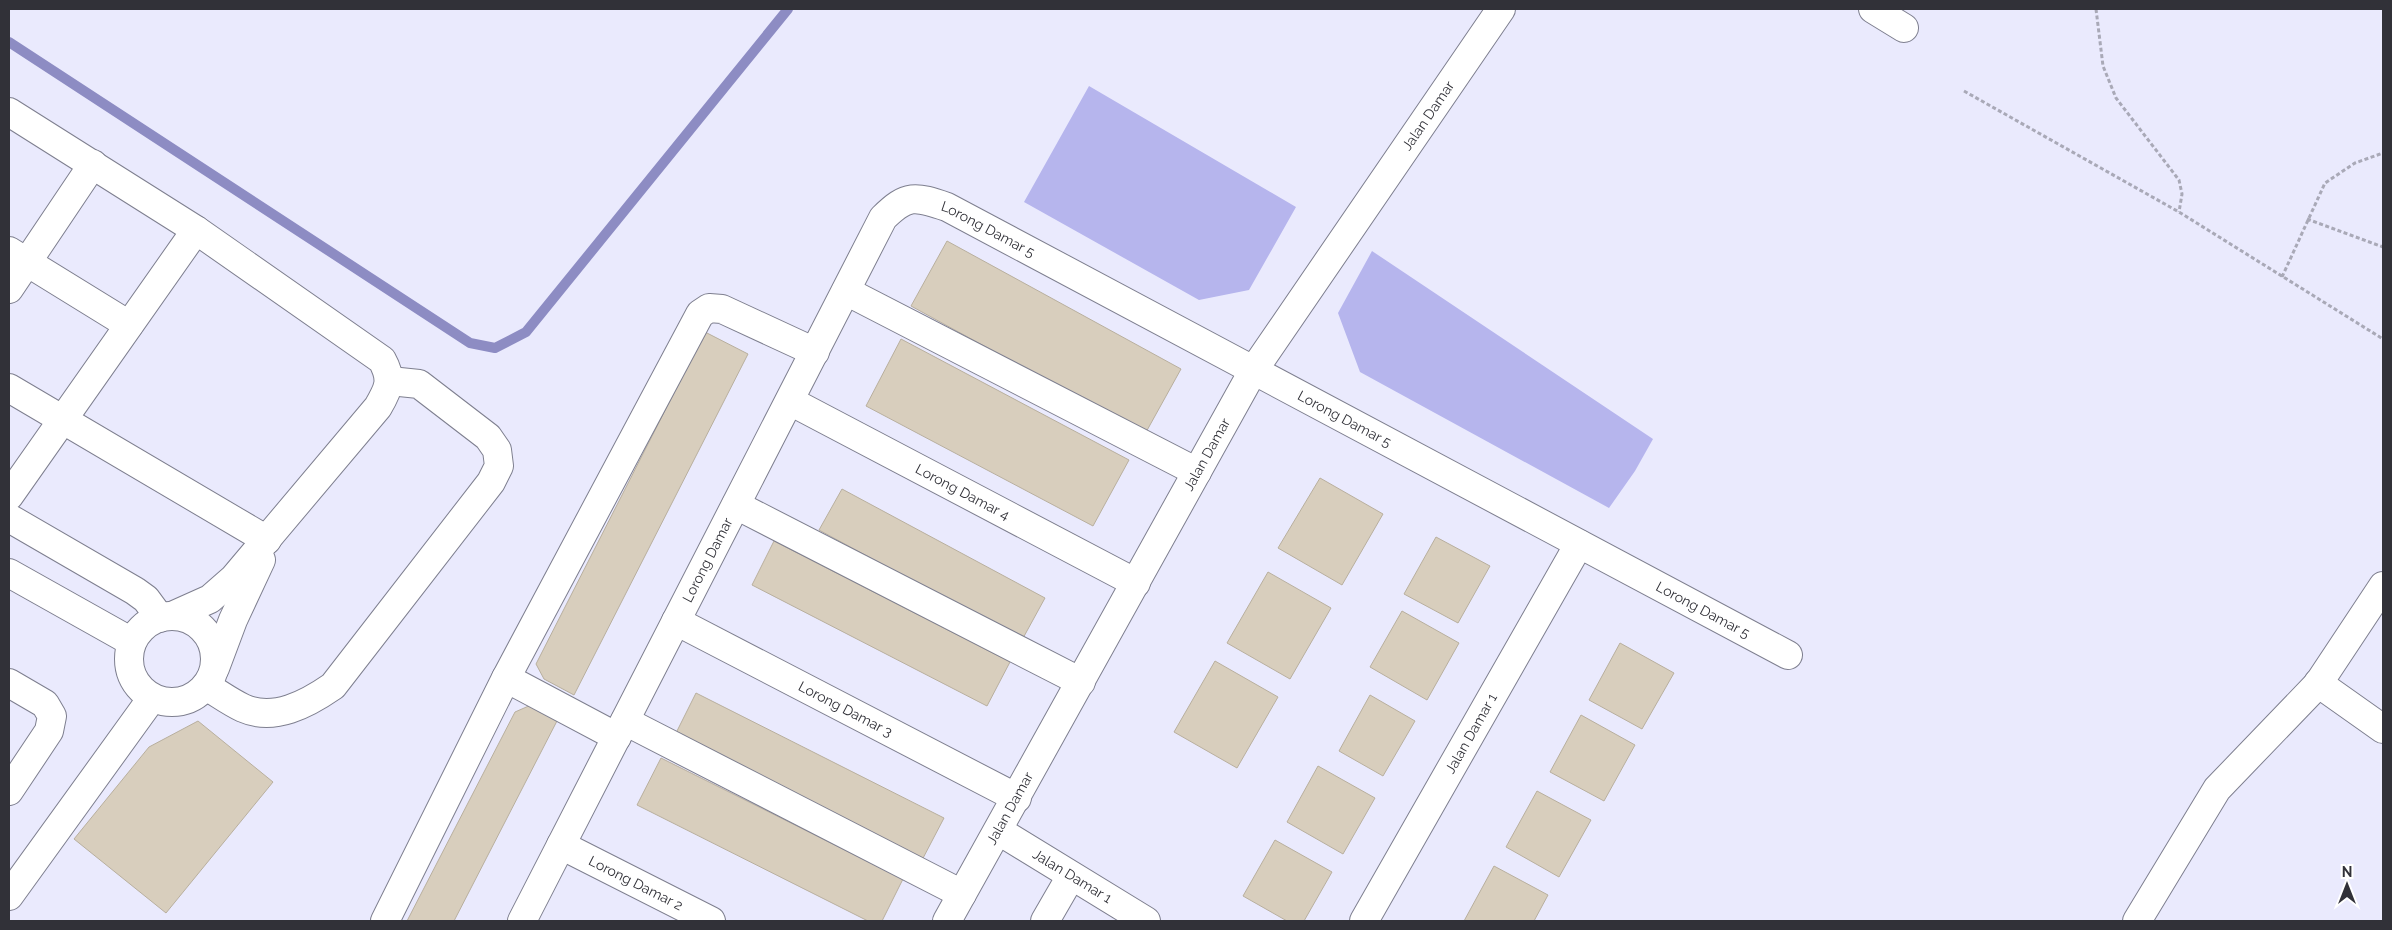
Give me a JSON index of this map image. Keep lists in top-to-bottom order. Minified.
{"streets":{"street":["Jalan Damar","Lorong Damar 5","Lorong Damar 4","Lorong Damar","Lorong Damar 3","Jalan Damar 1","Lorong Damar 2"]},"crossings":[["Jalan Damar","Lorong Damar 5"],["Jalan Damar","Lorong Damar 4"],["Jalan Damar","Lorong Damar 3"],["Jalan Damar","Jalan Damar 1"],["Lorong Damar 5","Lorong Damar"],["Lorong Damar 5","Jalan Damar 1"],["Lorong Damar 4","Lorong Damar"],["Lorong Damar","Lorong Damar 3"],["Lorong Damar","Lorong Damar 2"]],"north":"top"}
